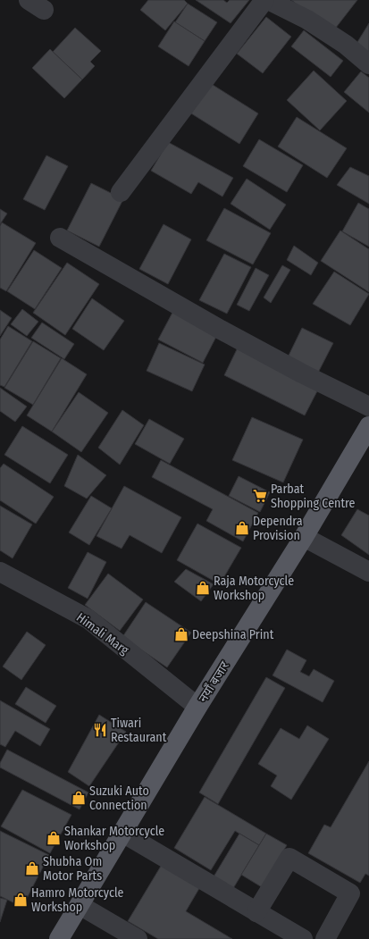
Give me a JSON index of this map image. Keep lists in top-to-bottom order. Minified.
{"streets":{"main road":["नयाँ बजार"],"street":["Himali Marg"]},"crossings":[["Himali Marg","नयाँ बजार"]],"places":{"supermarket":["Parbat Shopping Centre"],"shop":["Dependra Provision","Raja Motorcycle Workshop","Deepshina Print","Suzuki Auto Connection","Shankar Motorcycle Workshop","Shubha Om Motor Parts","Hamro Motorcycle Workshop"],"restaurant":["Tiwari Restaurant"]}}
